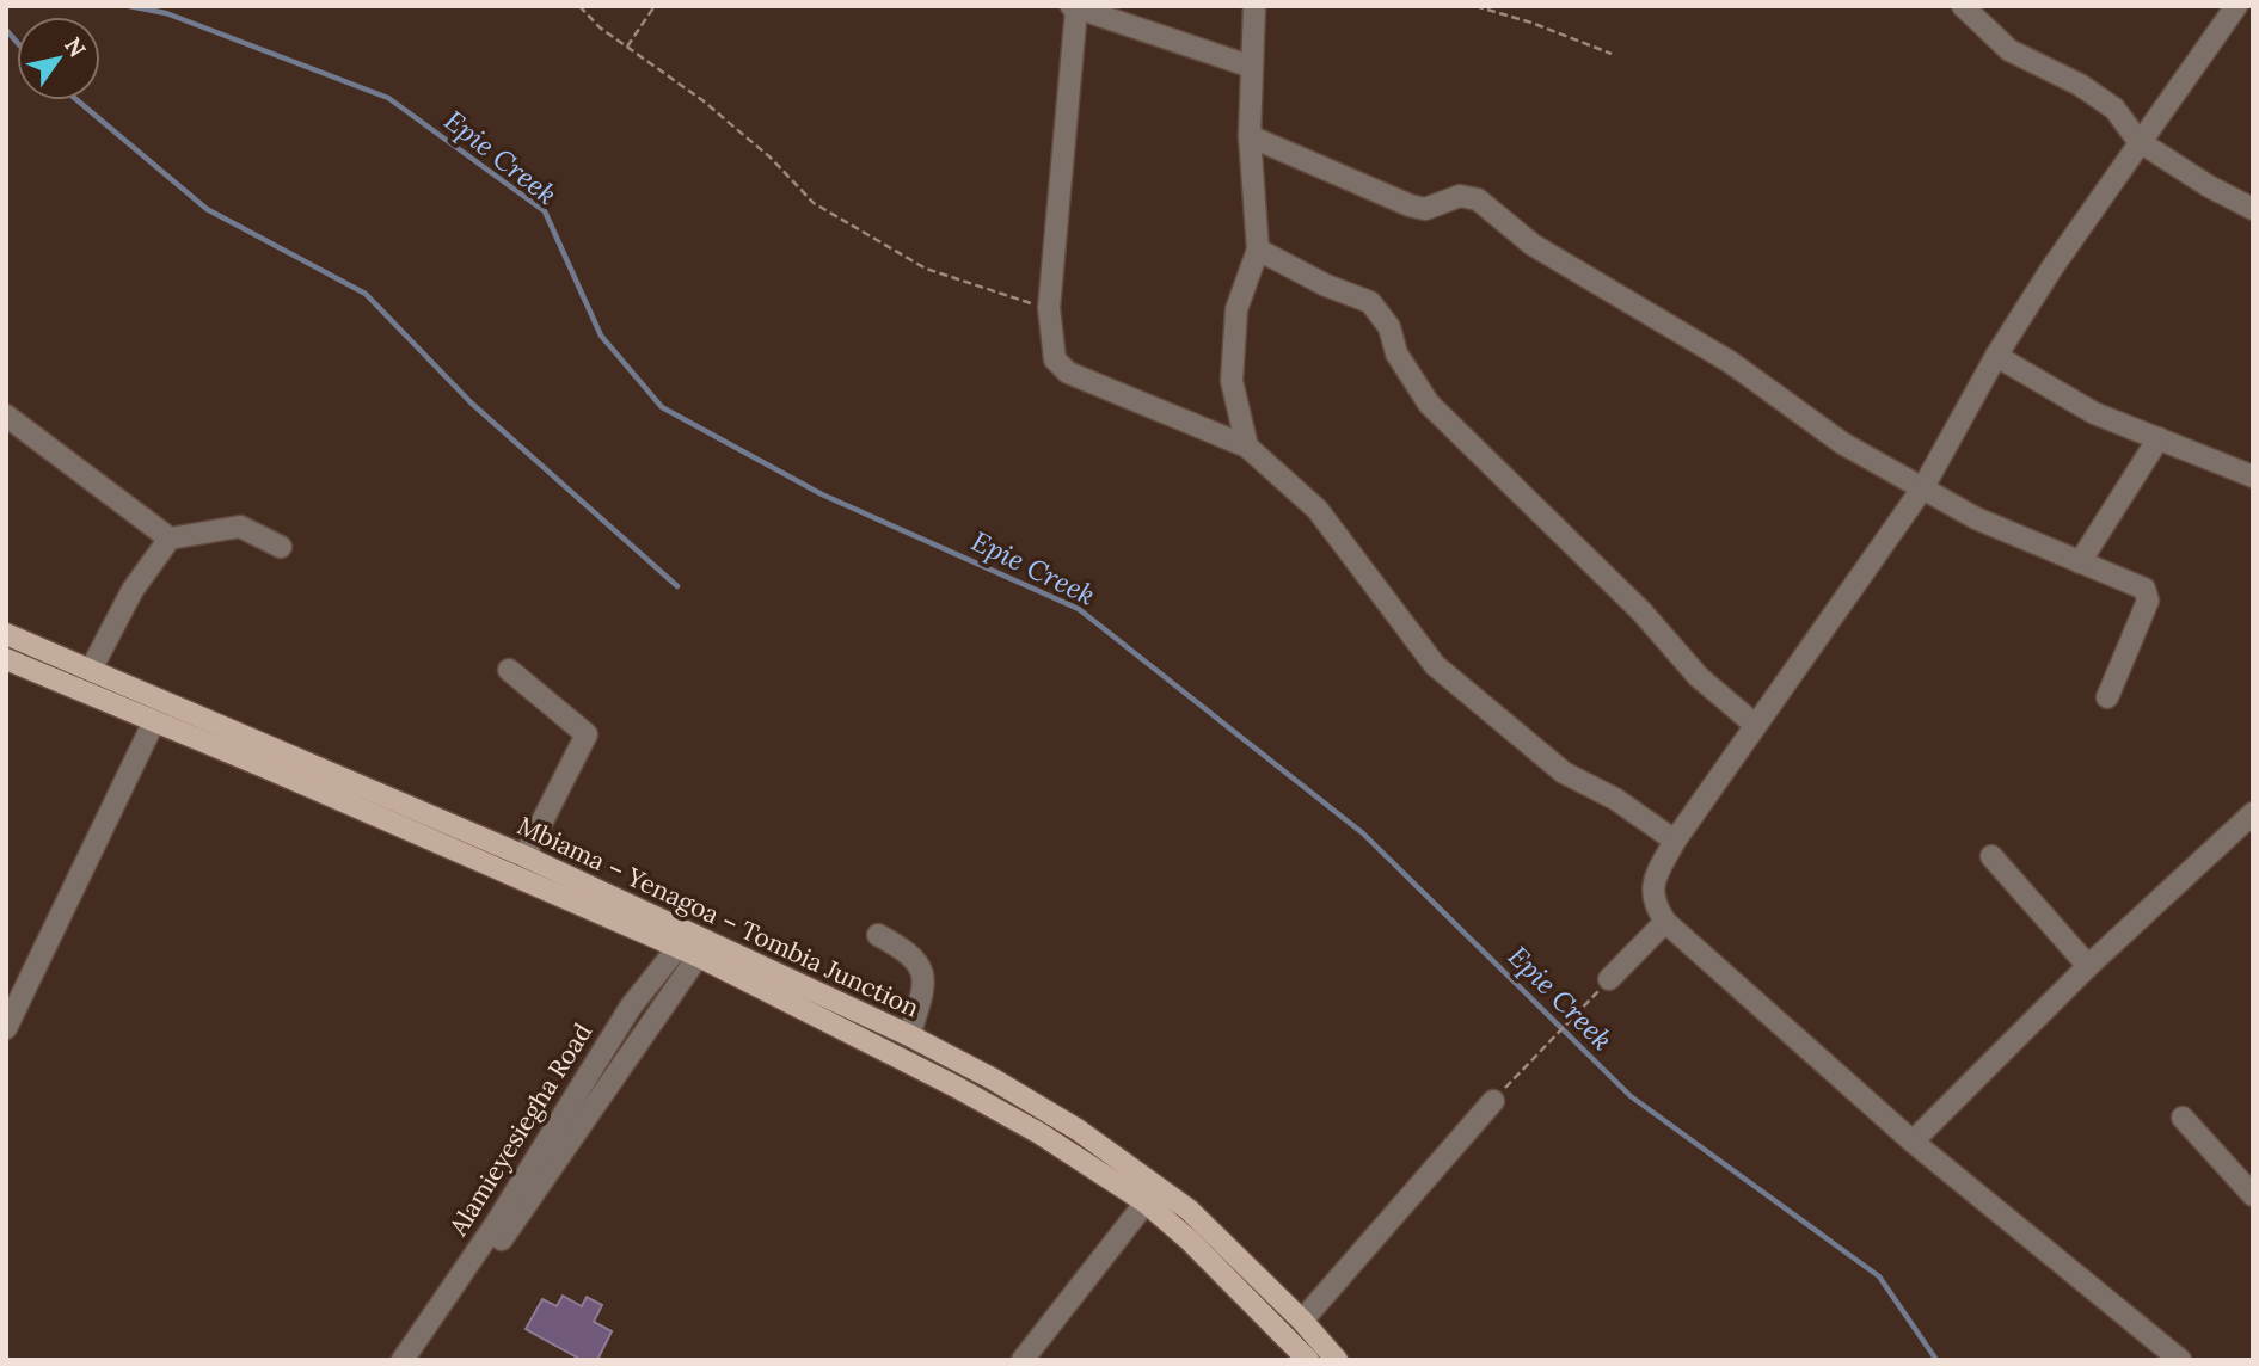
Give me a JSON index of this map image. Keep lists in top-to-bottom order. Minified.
{"streets":{"main road":["Mbiama – Yenagoa – Tombia Junction"],"street":["Alamieyesiegha Road"]},"crossings":[["Mbiama – Yenagoa – Tombia Junction","Alamieyesiegha Road"]],"water":["Epie Creek"],"north":"top right"}
